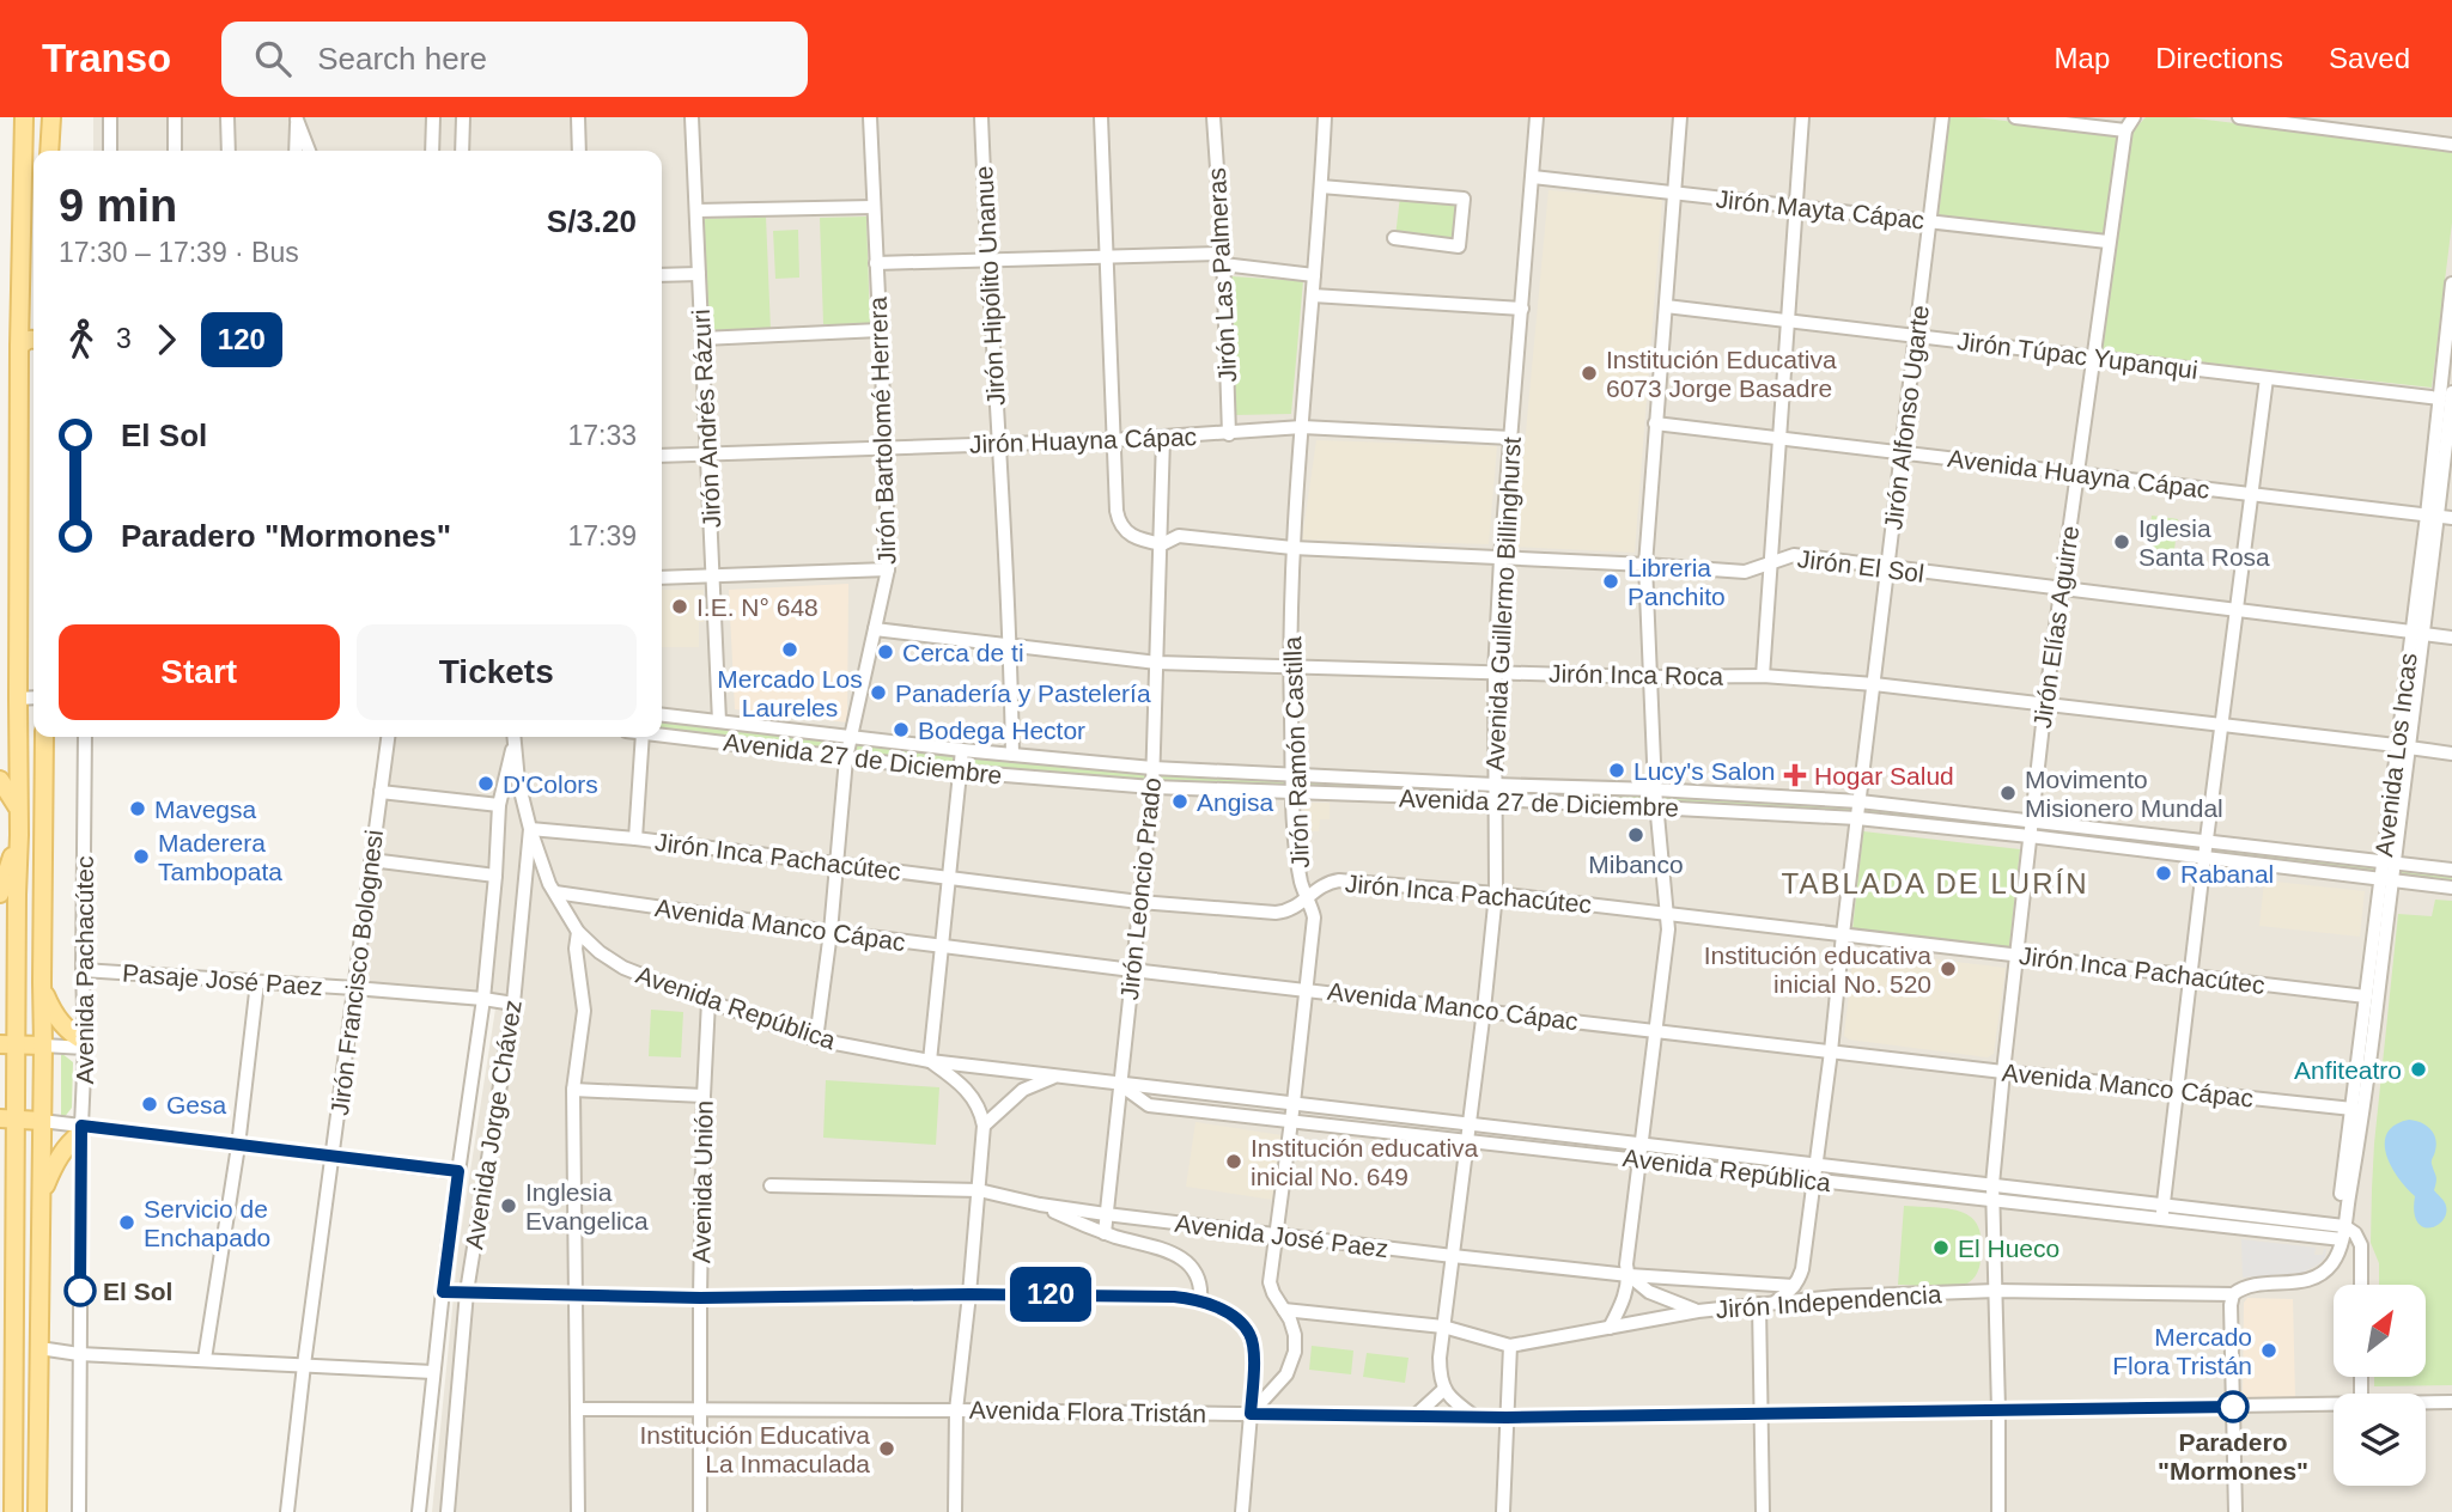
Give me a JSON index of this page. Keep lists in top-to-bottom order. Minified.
{"streets":{"main road":["Avenida Pachacútec"],"street":["Jirón Mayta Cápac","Jirón Las Palmeras","Jirón Hipólito Unanue","Jirón Túpac Yupanqui","Jirón Alfonso Ugarte","Jirón Andrés Rázuri","Jirón Bartolomé Herrera","Jirón Huayna Cápac","Avenida Huayna Cápac","Jirón El Sol","Avenida Guillermo Billinghurst","Jirón Elías Aguirre","Jirón Inca Roca","Jirón Ramón Castilla","Avenida Los Incas","Avenida 27 de Diciembre","Jirón Inca Pachacútec","Jirón Leoncio Prado","Avenida Manco Cápac","Jirón Francisco Bolognesi","Pasaje José Paez","Avenida República","Avenida Jorge Chávez","Avenida Unión","Avenida José Paez","Jirón Independencia","Avenida Flora Tristán"]},"crossings":[["Jirón Mayta Cápac","Jirón Alfonso Ugarte"],["Jirón Mayta Cápac","Avenida Guillermo Billinghurst"],["Jirón Mayta Cápac","Jirón Elías Aguirre"],["Jirón Las Palmeras","Jirón Huayna Cápac"],["Jirón Hipólito Unanue","Jirón Huayna Cápac"],["Jirón Hipólito Unanue","Jirón Inca Roca"],["Jirón Hipólito Unanue","Avenida 27 de Diciembre"],["Jirón Túpac Yupanqui","Jirón Alfonso Ugarte"],["Jirón Túpac Yupanqui","Jirón Elías Aguirre"],["Jirón Túpac Yupanqui","Avenida Los Incas"],["Jirón Alfonso Ugarte","Avenida Huayna Cápac"],["Jirón Alfonso Ugarte","Jirón El Sol"],["Jirón Alfonso Ugarte","Jirón Inca Roca"],["Jirón Alfonso Ugarte","Avenida 27 de Diciembre"],["Jirón Alfonso Ugarte","Jirón Inca Pachacútec"],["Jirón Alfonso Ugarte","Avenida Manco Cápac"],["Jirón Alfonso Ugarte","Avenida República"],["Jirón Alfonso Ugarte","Avenida José Paez"],["Jirón Andrés Rázuri","Jirón Huayna Cápac"],["Jirón Andrés Rázuri","Avenida 27 de Diciembre"],["Jirón Bartolomé Herrera","Jirón Huayna Cápac"],["Jirón Bartolomé Herrera","Jirón Inca Roca"],["Jirón Bartolomé Herrera","Avenida 27 de Diciembre"],["Jirón Bartolomé Herrera","Jirón Inca Pachacútec"],["Jirón Bartolomé Herrera","Avenida Manco Cápac"],["Jirón Bartolomé Herrera","Avenida República"],["Jirón Huayna Cápac","Avenida Guillermo Billinghurst"],["Jirón Huayna Cápac","Jirón Ramón Castilla"],["Jirón Huayna Cápac","Jirón Leoncio Prado"],["Avenida Huayna Cápac","Jirón Elías Aguirre"],["Avenida Huayna Cápac","Avenida Los Incas"],["Jirón El Sol","Avenida Guillermo Billinghurst"],["Jirón El Sol","Jirón Elías Aguirre"],["Jirón El Sol","Jirón Ramón Castilla"],["Jirón El Sol","Avenida Los Incas"],["Jirón El Sol","Jirón Leoncio Prado"],["Avenida Guillermo Billinghurst","Jirón Inca Roca"],["Avenida Guillermo Billinghurst","Avenida 27 de Diciembre"],["Avenida Guillermo Billinghurst","Jirón Inca Pachacútec"],["Avenida Guillermo Billinghurst","Avenida Manco Cápac"],["Avenida Guillermo Billinghurst","Avenida República"],["Avenida Guillermo Billinghurst","Avenida José Paez"],["Avenida Guillermo Billinghurst","Jirón Independencia"],["Jirón Elías Aguirre","Jirón Inca Roca"],["Jirón Elías Aguirre","Avenida 27 de Diciembre"],["Jirón Elías Aguirre","Jirón Inca Pachacútec"],["Jirón Elías Aguirre","Avenida Manco Cápac"],["Jirón Elías Aguirre","Avenida República"],["Jirón Elías Aguirre","Jirón Independencia"],["Jirón Elías Aguirre","Avenida Flora Tristán"],["Jirón Inca Roca","Jirón Ramón Castilla"],["Jirón Inca Roca","Avenida Los Incas"],["Jirón Inca Roca","Jirón Leoncio Prado"],["Jirón Ramón Castilla","Avenida 27 de Diciembre"],["Jirón Ramón Castilla","Jirón Inca Pachacútec"],["Jirón Ramón Castilla","Avenida Manco Cápac"],["Jirón Ramón Castilla","Avenida República"],["Jirón Ramón Castilla","Avenida José Paez"],["Jirón Ramón Castilla","Jirón Independencia"],["Jirón Ramón Castilla","Avenida Flora Tristán"],["Avenida Los Incas","Avenida 27 de Diciembre"],["Avenida Los Incas","Jirón Inca Pachacútec"],["Avenida Los Incas","Avenida Manco Cápac"],["Avenida Los Incas","Avenida República"],["Avenida Los Incas","Jirón Independencia"],["Avenida 27 de Diciembre","Jirón Leoncio Prado"],["Jirón Inca Pachacútec","Jirón Leoncio Prado"],["Jirón Inca Pachacútec","Avenida República"],["Jirón Inca Pachacútec","Avenida Jorge Chávez"],["Jirón Leoncio Prado","Avenida Manco Cápac"],["Jirón Leoncio Prado","Avenida República"],["Jirón Leoncio Prado","Avenida José Paez"],["Avenida Manco Cápac","Avenida República"],["Avenida Pachacútec","Pasaje José Paez"],["Jirón Francisco Bolognesi","Pasaje José Paez"],["Pasaje José Paez","Avenida Jorge Chávez"],["Avenida República","Avenida Jorge Chávez"],["Avenida República","Avenida Unión"],["Avenida República","Jirón Independencia"],["Avenida Unión","Avenida Flora Tristán"]],"districts":["TABLADA DE LURÍN"],"places":{"other":["Institución Educativa 6073 Jorge Basadre","Iglesia Santa Rosa","Libreria Panchito","I.E. N° 648","Mercado Los Laureles","Cerca de ti","Panadería y Pastelería","Bodega Hector","Lucy's Salon","D'Colors","Movimento Misionero Mundal","Angisa","Mavegsa","Mibanco","Maderera Tambopata","Rabanal","Institución educativa inicial No. 520","Anfiteatro","Gesa","Institución educativa inicial No. 649","Inglesia Evangelica","Servicio de Enchapado","El Hueco","El Sol","Mercado Flora Tristán","Paradero \"Mormones\"","Institución Educativa La Inmaculada"],"health":["Hogar Salud"]},"lines":["bus line 120"],"north":"top right","page":{"header":"Transo","search":"Search here","nav":["Map","Directions","Saved"],"on_map":"120","heading":["9 min","17:30 – 17:39 · Bus","S/3.20"],"legs":["3","120"],"list":[{"name":"El Sol","value":"17:33"},{"name":"Paradero \"Mormones\"","value":"17:39"}],"buttons":["Start","Tickets"]}}
